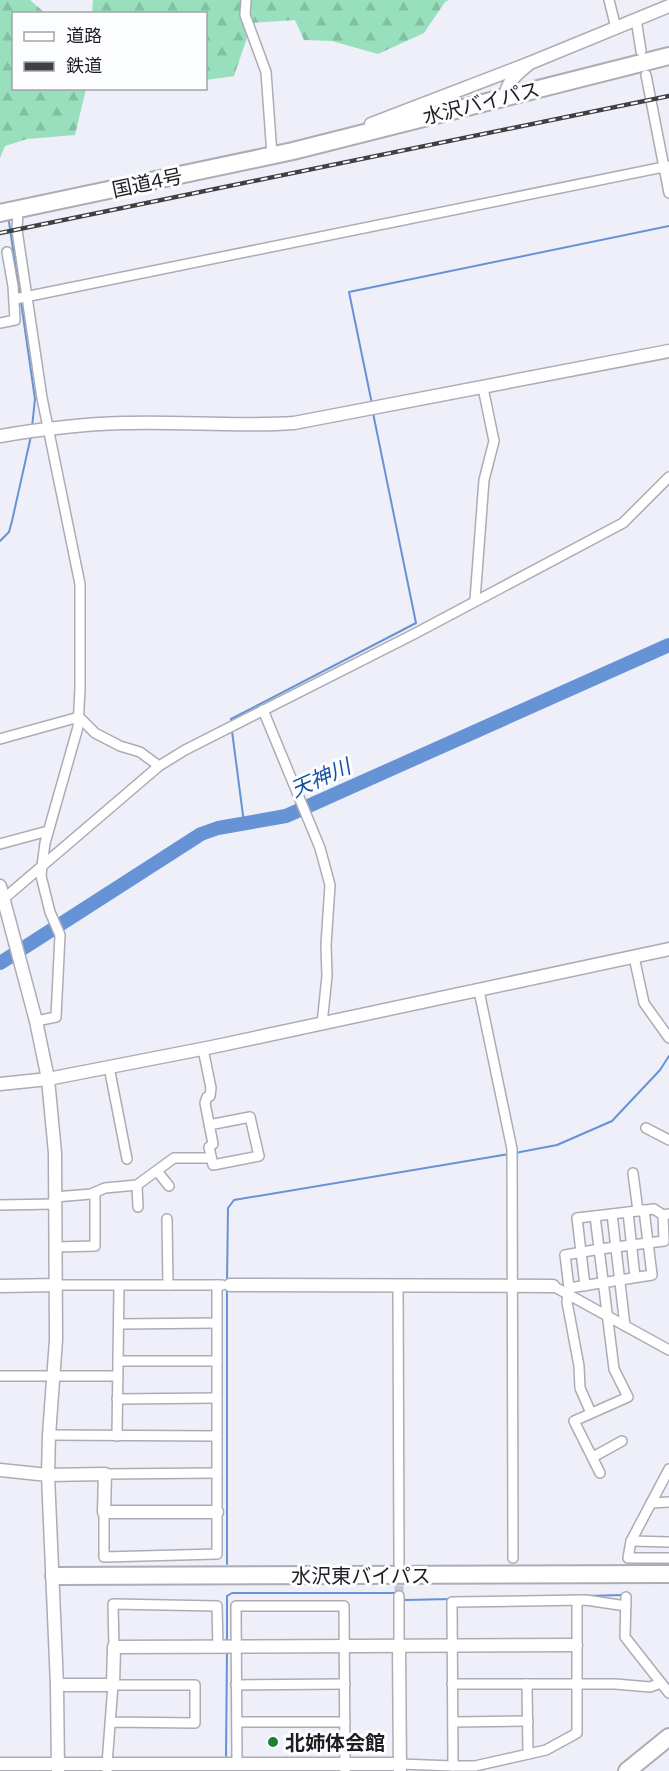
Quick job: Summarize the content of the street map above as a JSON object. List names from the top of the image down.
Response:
{
  "streets": {
    "highway": ["水沢バイパス", "国道4号", "水沢東バイパス"]
  },
  "crossings": [
    ["水沢バイパス", "国道4号"]
  ],
  "water": ["天神川"],
  "places": ["北姉体会館"],
  "legend": ["道路", "鉄道"]
}
